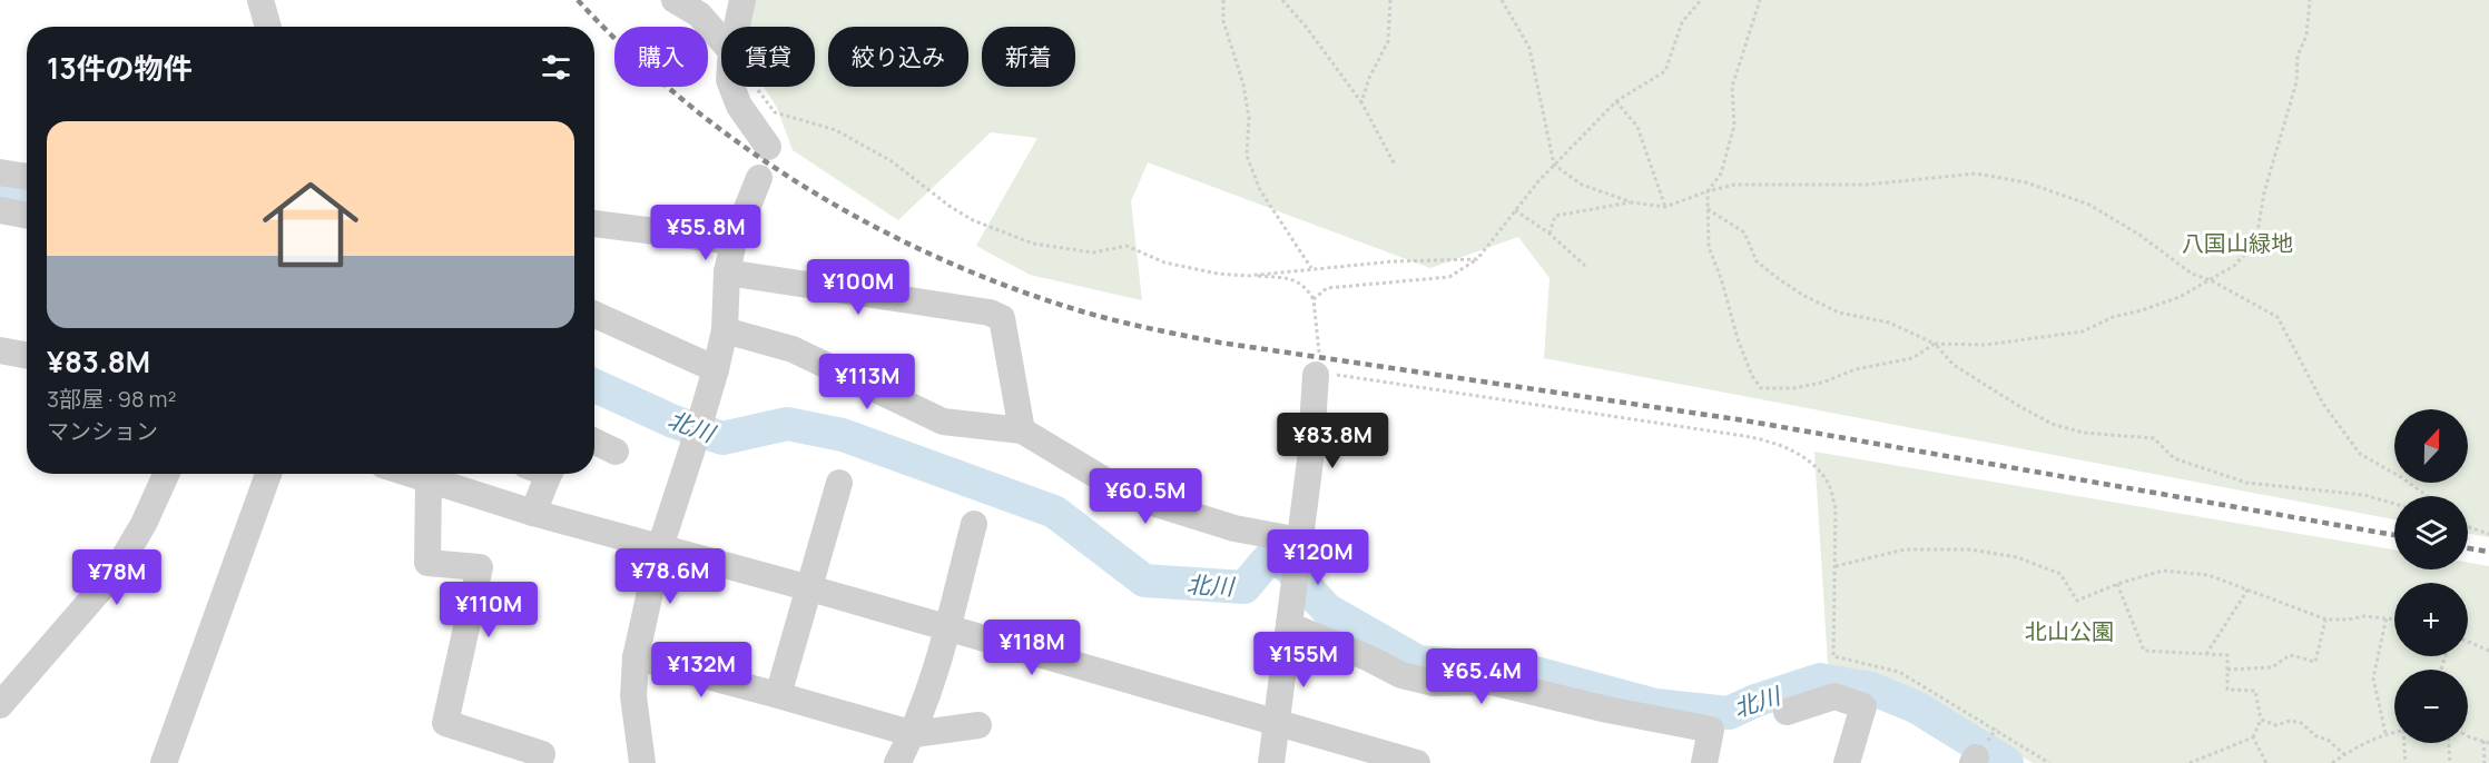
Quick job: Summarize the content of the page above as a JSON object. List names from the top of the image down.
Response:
{
  "water": ["北川"],
  "parks": ["八国山緑地", "北山公園"],
  "north": "top",
  "page": {
    "chip": [
      "購入",
      "賃貸",
      "絞り込み",
      "新着"
    ],
    "heading": "13件の物件",
    "list": [
      {
        "name": "¥83.8M",
        "note": "3部屋 · 98 m² · マンション"
      }
    ],
    "price": [
      "¥55.8M",
      "¥100M",
      "¥113M",
      "¥83.8M",
      "¥60.5M",
      "¥120M",
      "¥78.6M",
      "¥78M",
      "¥110M",
      "¥118M",
      "¥155M",
      "¥132M",
      "¥65.4M"
    ],
    "map_buttons": ["+", "−"]
  }
}
